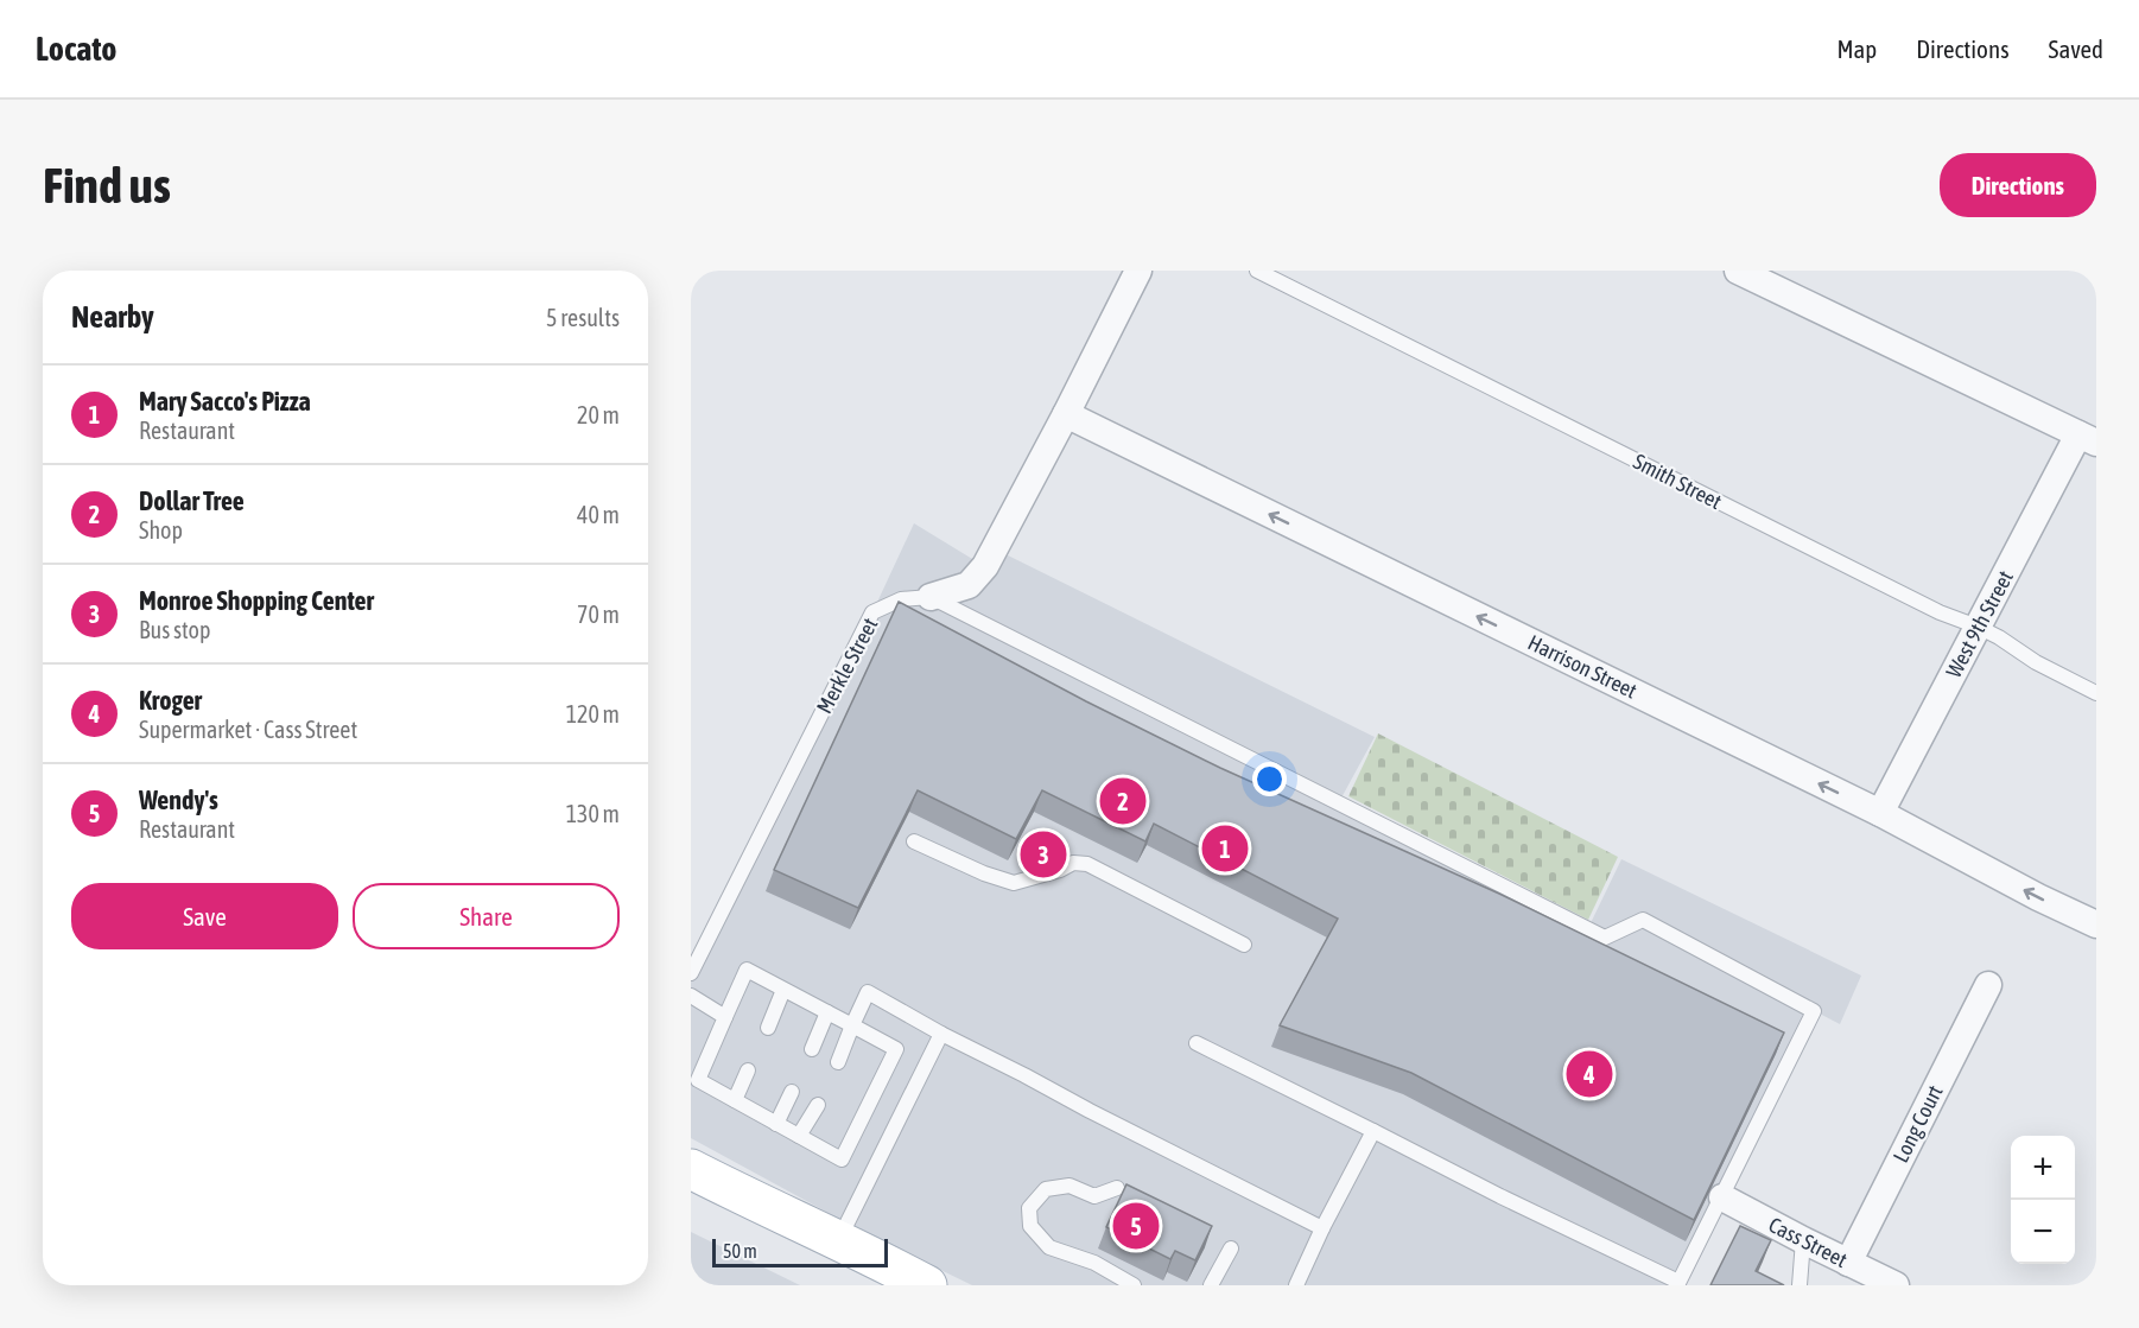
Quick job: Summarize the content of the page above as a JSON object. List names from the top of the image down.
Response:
{
  "streets": {
    "street": [
      "West 9th Street",
      "Merkle Street",
      "Harrison Street",
      "Long Court",
      "Cass Street"
    ],
    "lane": ["Smith Street"]
  },
  "crossings": [
    ["Smith Street", "West 9th Street"],
    ["West 9th Street", "Harrison Street"],
    ["Merkle Street", "Harrison Street"],
    ["Long Court", "Cass Street"]
  ],
  "one_way": ["Harrison Street"],
  "scale_bar": "50 m",
  "page": {
    "header": "Locato",
    "nav": ["Map", "Directions", "Saved"],
    "buttons": [
      "Directions",
      ["Save", "Share"]
    ],
    "title": "Find us",
    "heading": ["Nearby", "5 results"],
    "list": [
      {
        "mark": "1",
        "name": "Mary Sacco's Pizza",
        "note": "Restaurant",
        "value": "20 m"
      },
      {
        "mark": "2",
        "name": "Dollar Tree",
        "note": "Shop",
        "value": "40 m"
      },
      {
        "mark": "3",
        "name": "Monroe Shopping Center",
        "note": "Bus stop",
        "value": "70 m"
      },
      {
        "mark": "4",
        "name": "Kroger",
        "note": "Supermarket · Cass Street",
        "value": "120 m"
      },
      {
        "mark": "5",
        "name": "Wendy's",
        "note": "Restaurant",
        "value": "130 m"
      }
    ],
    "pins": [
      "2",
      "1",
      "3",
      "4",
      "5"
    ],
    "map_buttons": ["+", "−"],
    "scale": "50 m"
  }
}
